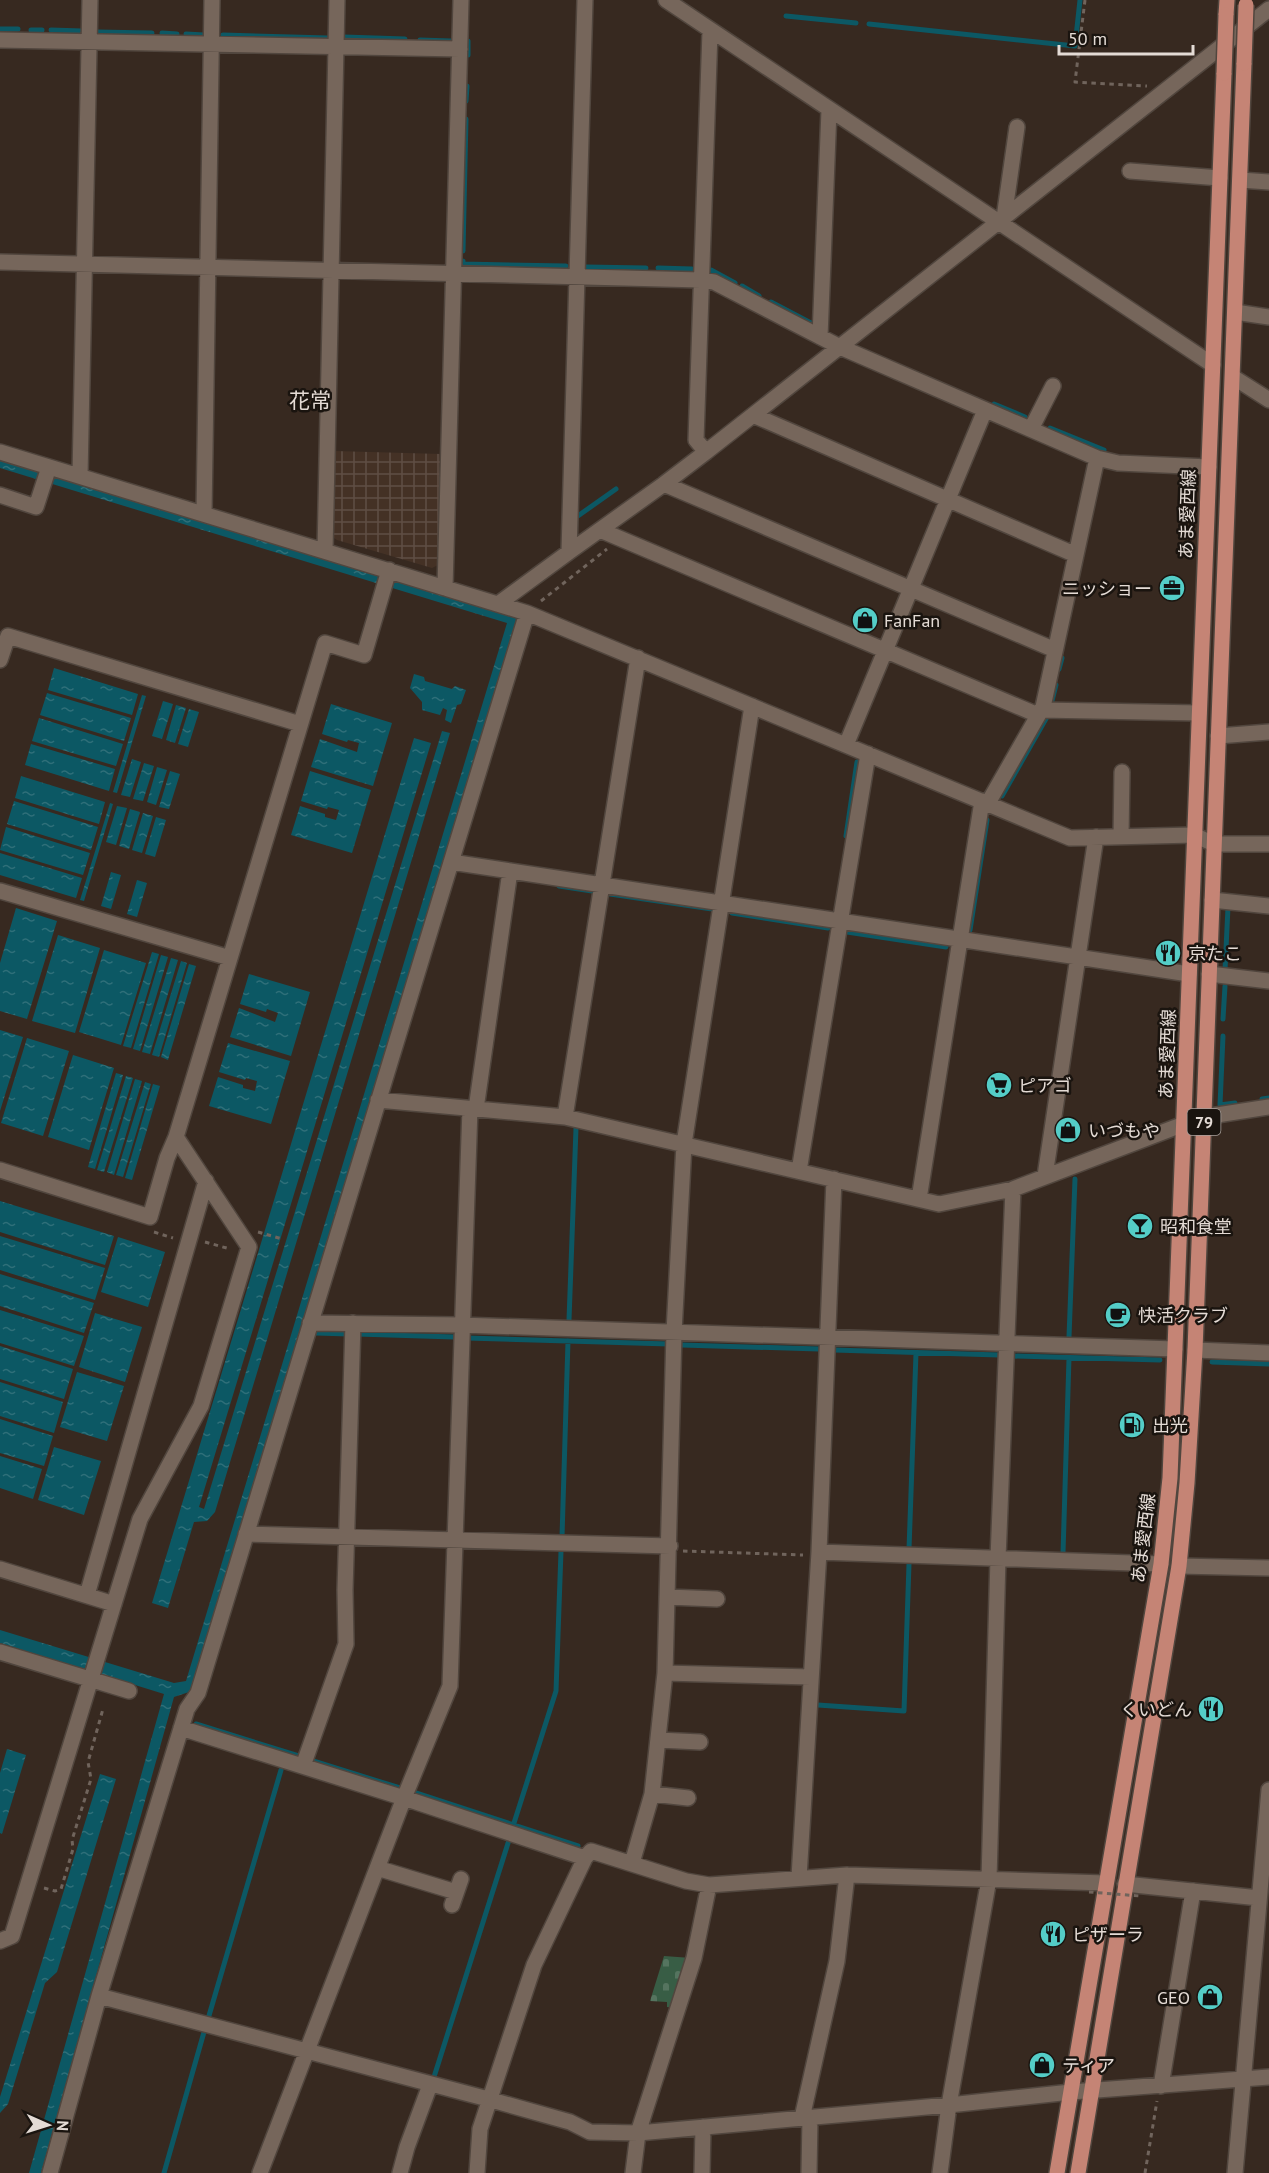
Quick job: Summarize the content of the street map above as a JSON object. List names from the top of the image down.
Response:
{
  "streets": {
    "main road": ["あま愛西線", "79"]
  },
  "districts": ["花常"],
  "places": {
    "office": ["ニッショー"],
    "shop": [
      "FanFan",
      "いづもや",
      "GEO",
      "ティア"
    ],
    "restaurant": ["京たこ", "くいどん", "ピザーラ"],
    "supermarket": ["ピアゴ"],
    "bar": ["昭和食堂"],
    "cafe": ["快活クラブ"],
    "fuel station": ["出光"]
  },
  "scale_bar": "50 m",
  "north": "right"
}
